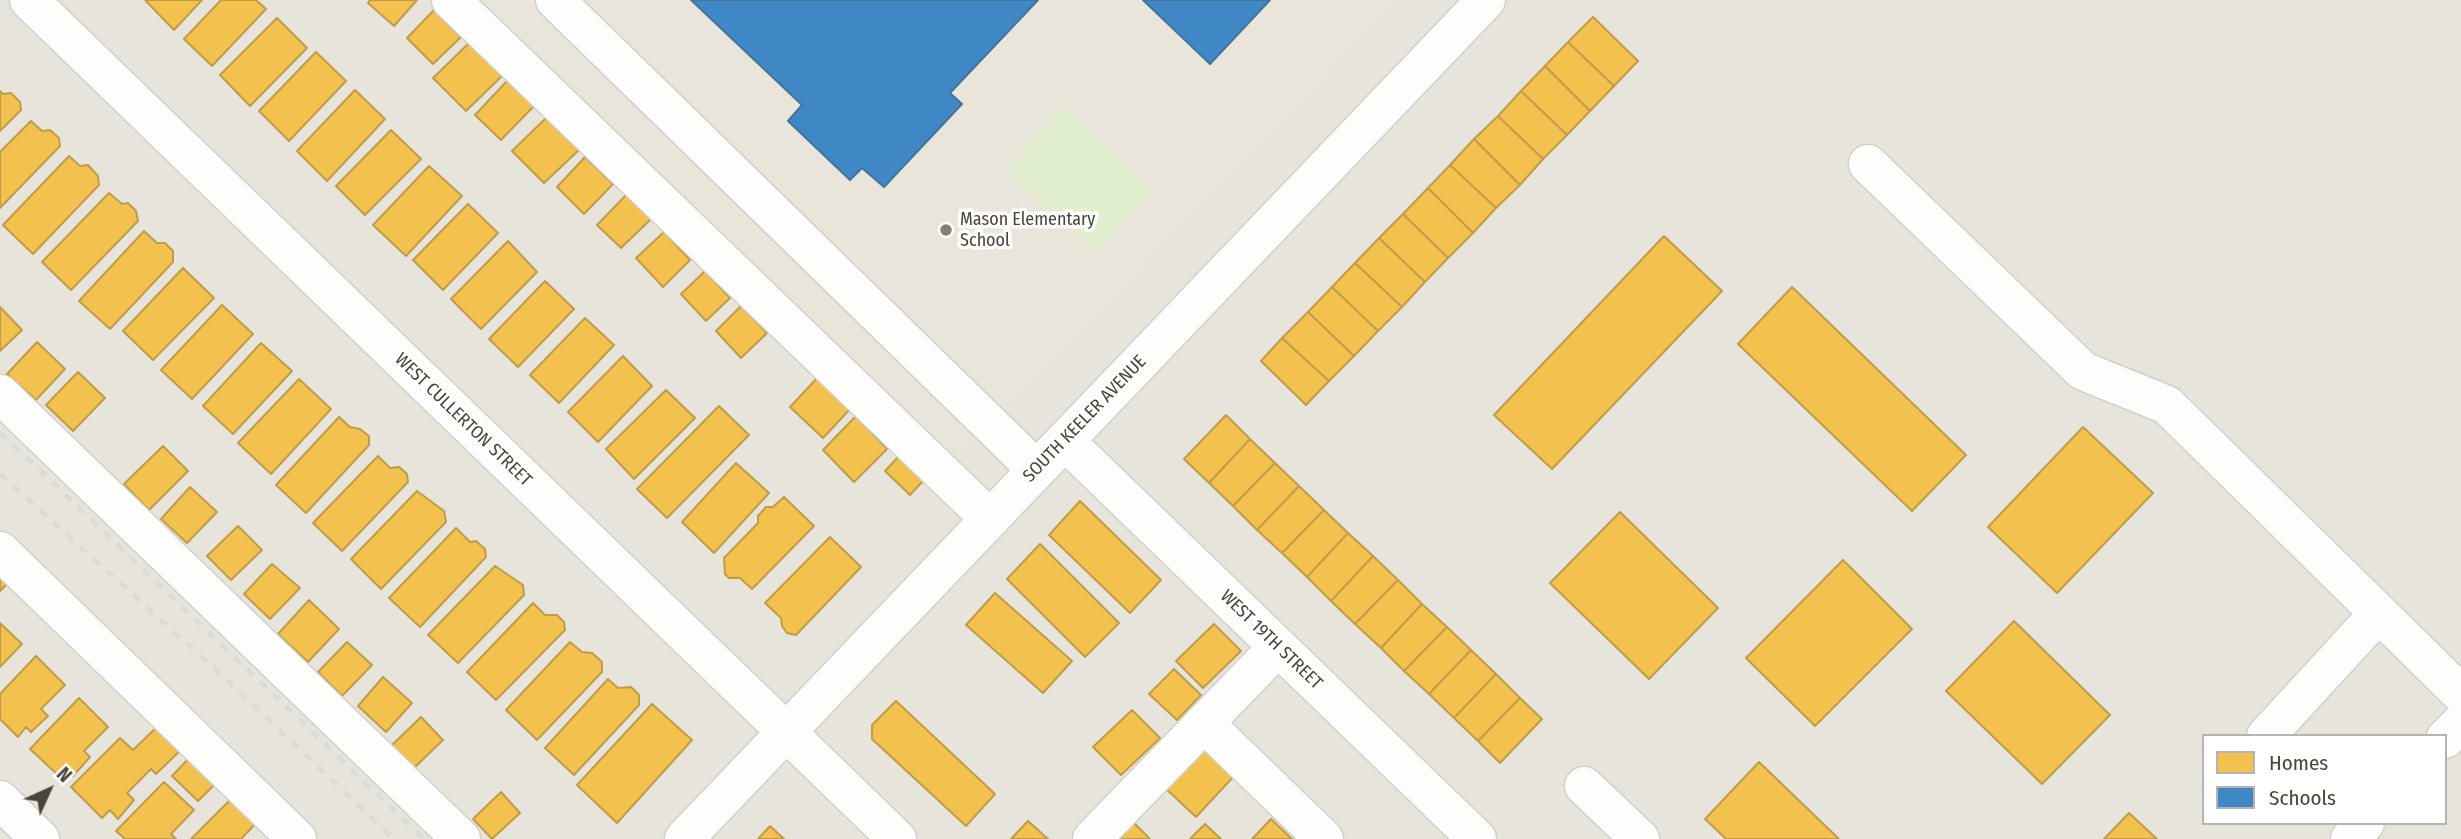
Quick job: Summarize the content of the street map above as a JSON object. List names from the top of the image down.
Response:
{
  "streets": {
    "street": ["SOUTH KEELER AVENUE", "WEST CULLERTON STREET", "WEST 19TH STREET"]
  },
  "crossings": [
    ["SOUTH KEELER AVENUE", "WEST CULLERTON STREET"],
    ["SOUTH KEELER AVENUE", "WEST 19TH STREET"]
  ],
  "places": ["Mason Elementary School"],
  "legend": ["Homes", "Schools"],
  "north": "top right"
}
